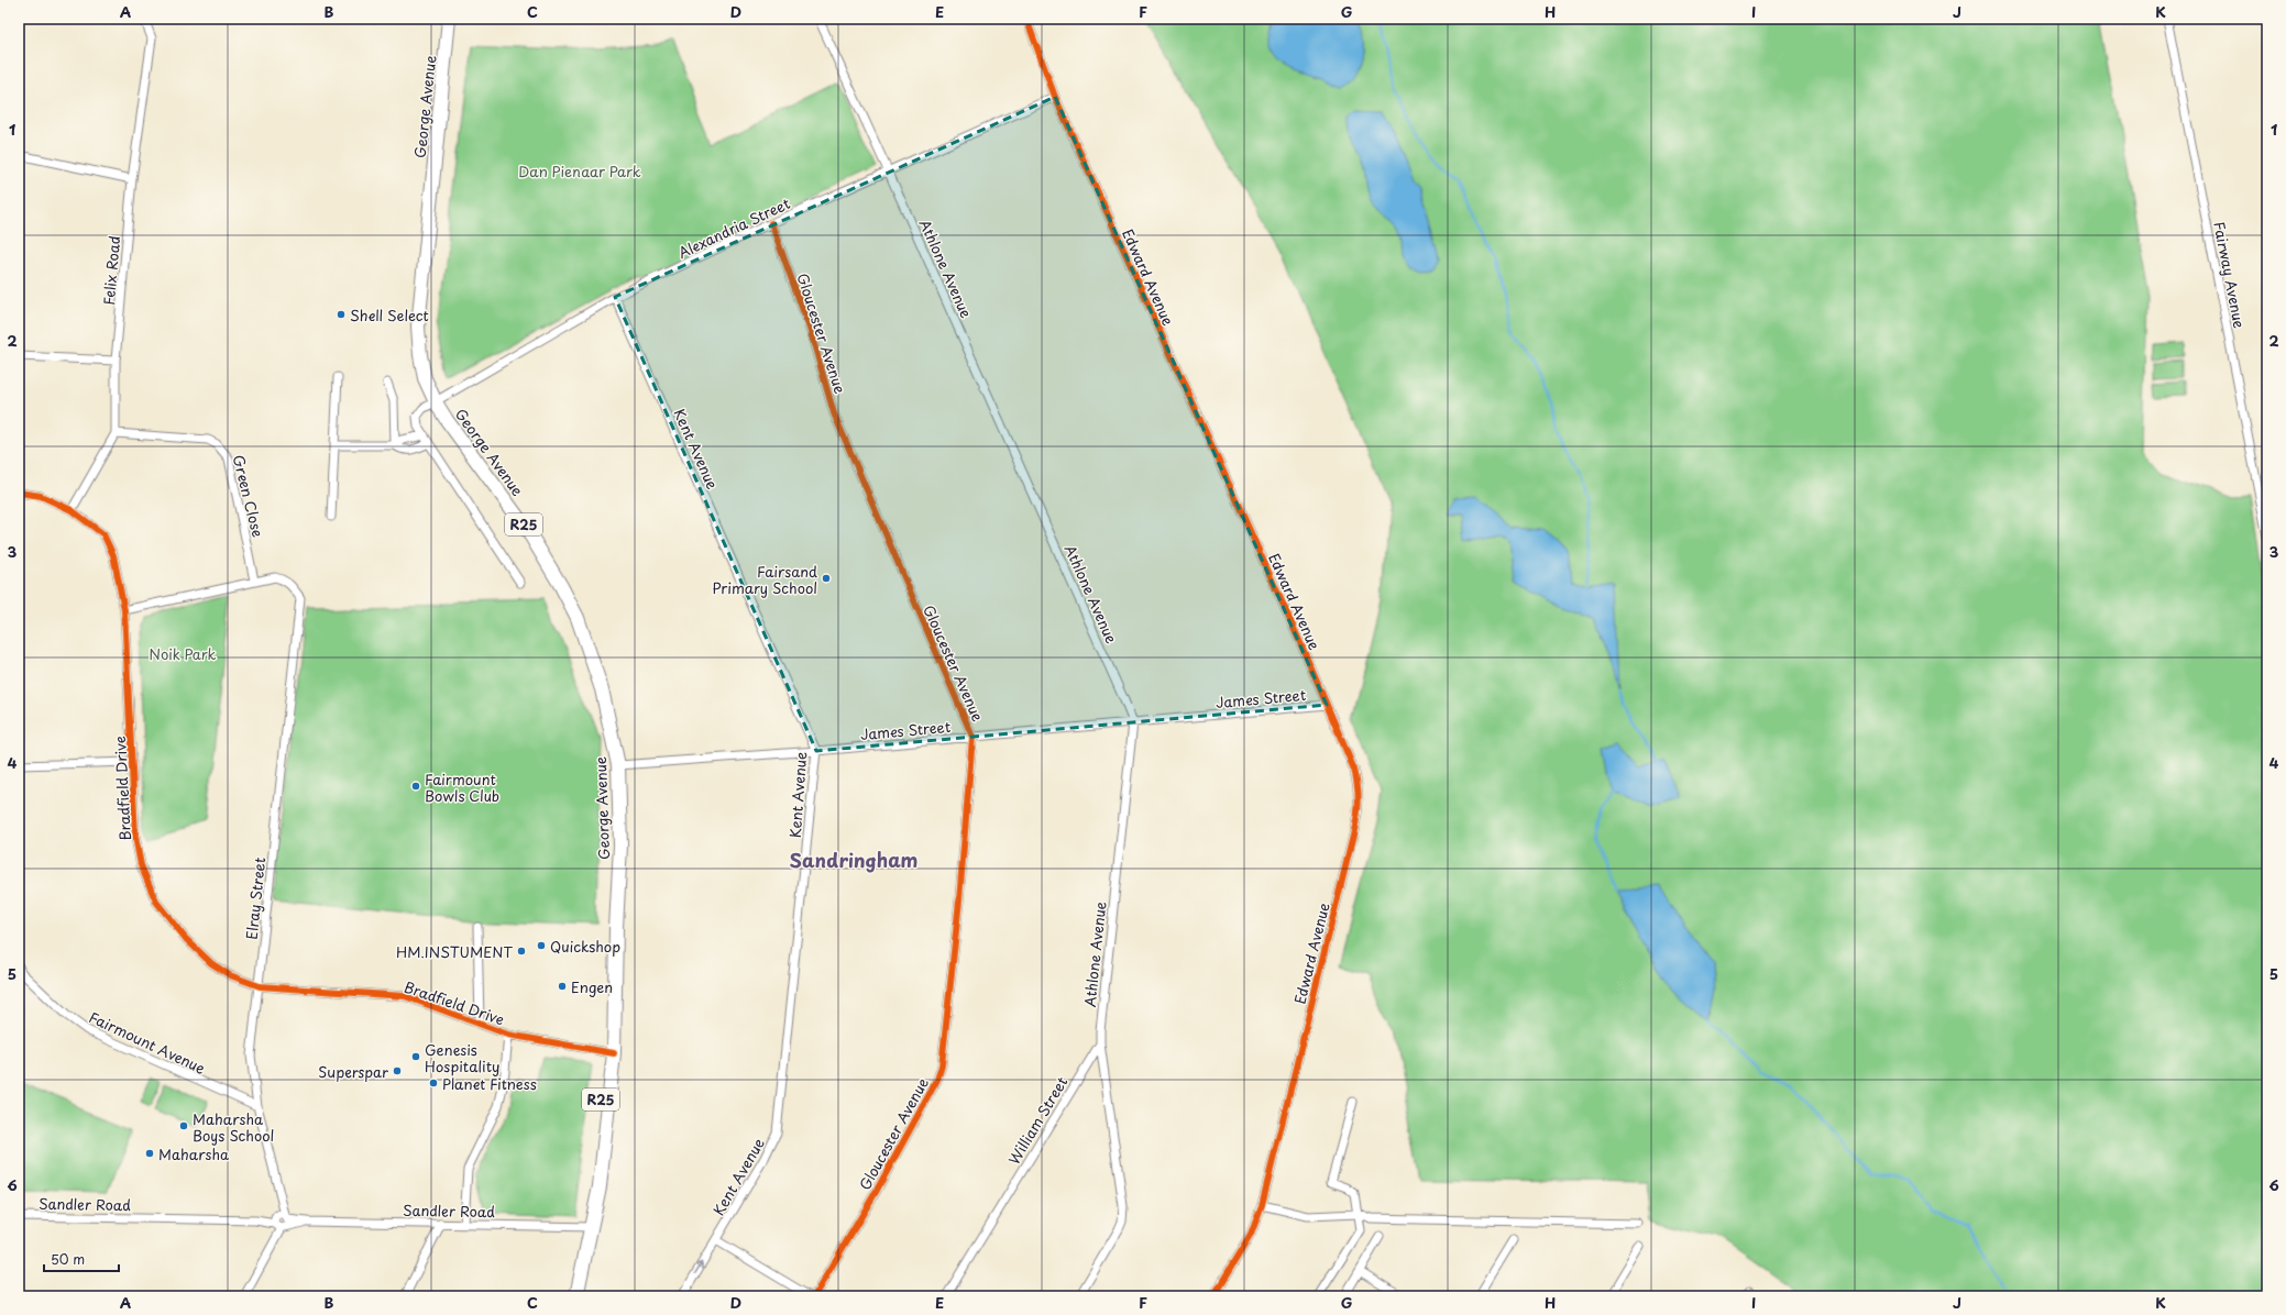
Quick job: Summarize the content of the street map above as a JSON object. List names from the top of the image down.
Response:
{
  "streets": {
    "main road": ["George Avenue", "R25"],
    "street": [
      "Alexandria Street",
      "Athlone Avenue",
      "Felix Road",
      "Fairway Avenue",
      "Edward Avenue",
      "Gloucester Avenue",
      "Kent Avenue",
      "Green Close",
      "James Street",
      "Bradfield Drive",
      "Elray Street",
      "Fairmount Avenue",
      "William Street",
      "Sandler Road"
    ]
  },
  "crossings": [
    ["George Avenue", "Alexandria Street"],
    ["George Avenue", "R25"],
    ["George Avenue", "James Street"],
    ["George Avenue", "Bradfield Drive"],
    ["George Avenue", "Sandler Road"],
    ["Alexandria Street", "Athlone Avenue"],
    ["Alexandria Street", "Edward Avenue"],
    ["Alexandria Street", "Gloucester Avenue"],
    ["Alexandria Street", "Kent Avenue"],
    ["Athlone Avenue", "James Street"],
    ["Athlone Avenue", "William Street"],
    ["Felix Road", "Green Close"],
    ["Felix Road", "Bradfield Drive"],
    ["Edward Avenue", "James Street"],
    ["Gloucester Avenue", "James Street"],
    ["Kent Avenue", "James Street"],
    ["Green Close", "Elray Street"],
    ["R25", "Sandler Road"],
    ["Bradfield Drive", "Elray Street"],
    ["Elray Street", "Fairmount Avenue"],
    ["Elray Street", "Sandler Road"]
  ],
  "districts": ["Sandringham"],
  "parks": ["Dan Pienaar Park", "Noik Park"],
  "places": [
    "Shell Select",
    "Fairsand Primary School",
    "Fairmount Bowls Club",
    "Quickshop",
    "HM.INSTUMENT",
    "Engen",
    "Genesis Hospitality",
    "Superspar",
    "Planet Fitness",
    "Maharsha Boys School",
    "Maharsha"
  ],
  "scale_bar": "50 m",
  "grid": {
    "columns": [
      "A",
      "B",
      "C",
      "D",
      "E",
      "F",
      "G",
      "H",
      "I",
      "J",
      "K"
    ],
    "rows": [
      "1",
      "2",
      "3",
      "4",
      "5",
      "6"
    ]
  }
}
